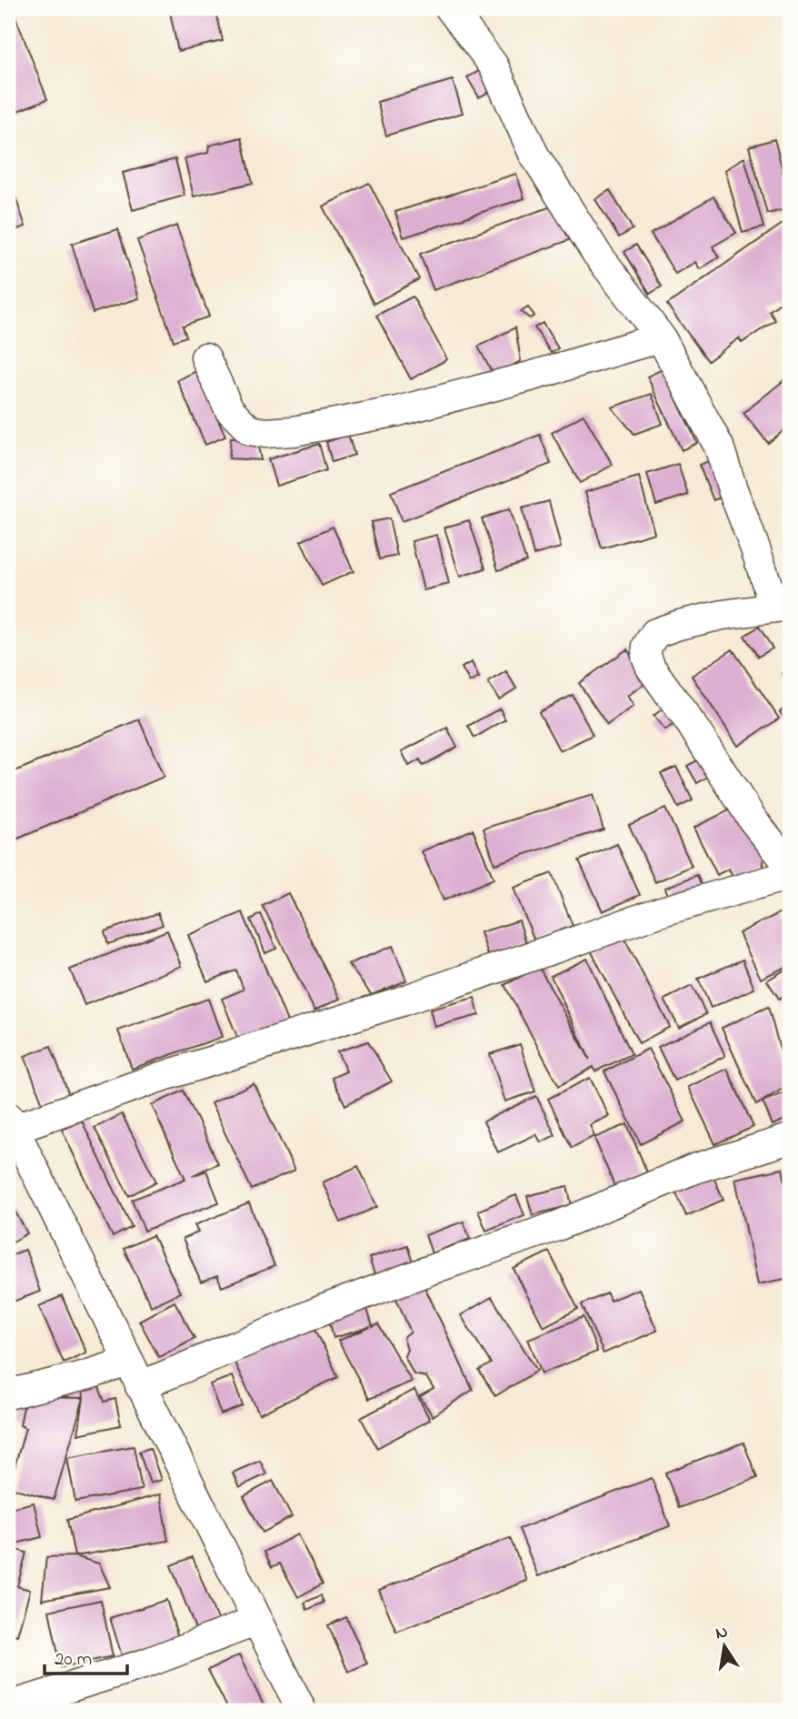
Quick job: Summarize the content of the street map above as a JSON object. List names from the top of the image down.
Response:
{
  "scale_bar": "20 m",
  "north": "top"
}
